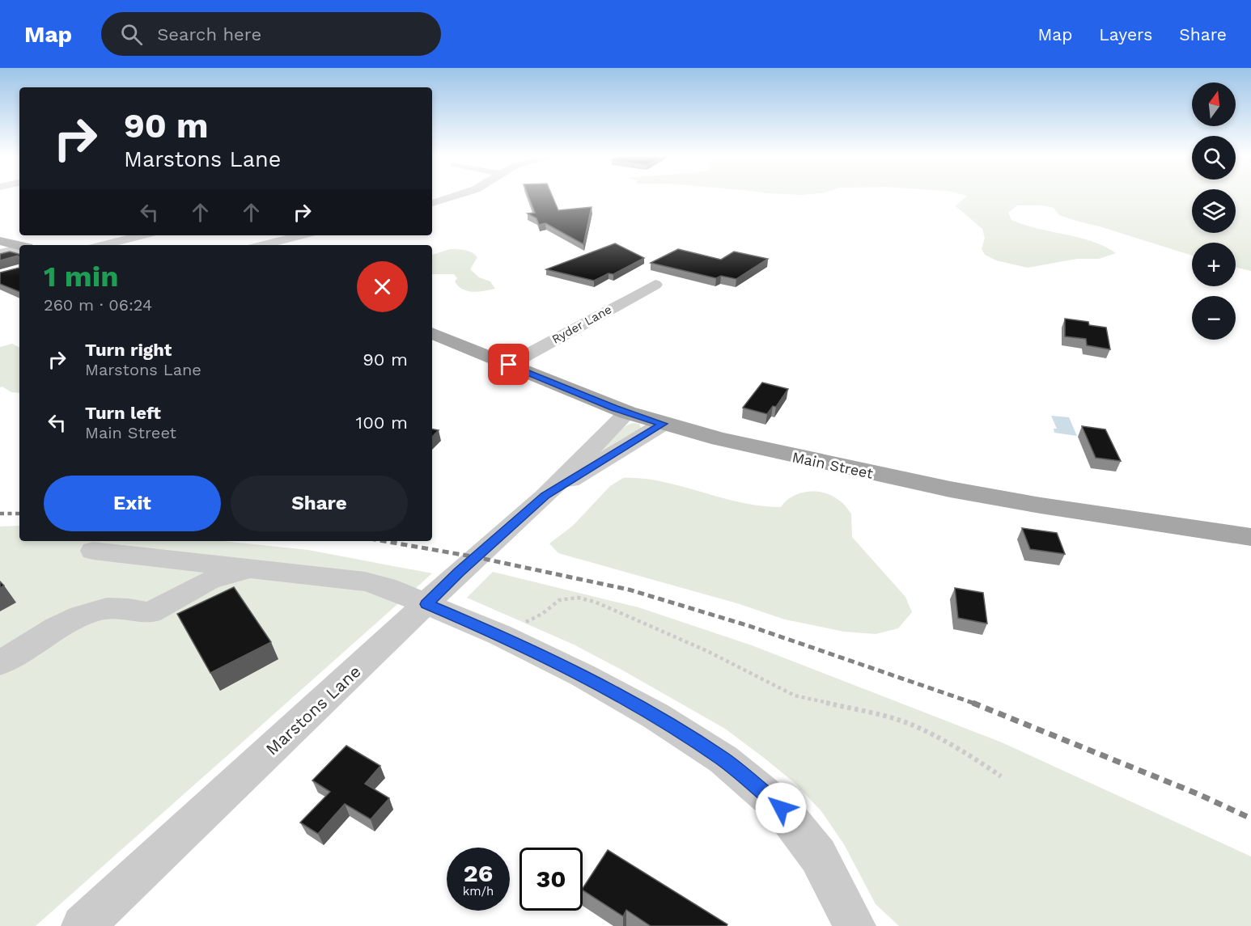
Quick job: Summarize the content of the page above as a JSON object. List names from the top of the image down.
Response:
{
  "streets": {
    "main road": ["Main Street"],
    "street": ["Ryder Lane", "Marstons Lane"]
  },
  "crossings": [
    ["Ryder Lane", "Main Street"],
    ["Main Street", "Marstons Lane"]
  ],
  "north": "top",
  "page": {
    "header": "Map",
    "search": "Search here",
    "nav": ["Map", "Layers", "Share"],
    "map_buttons": ["+", "−"],
    "turn": ["90 m", "Marstons Lane"],
    "heading": ["1 min", "260 m · 06:24"],
    "list": [
      {
        "name": "Turn right",
        "note": "Marstons Lane",
        "value": "90 m"
      },
      {
        "name": "Turn left",
        "note": "Main Street",
        "value": "100 m"
      }
    ],
    "buttons": ["Exit", "Share"],
    "speed": "26 km/h",
    "limit": "30"
  }
}
